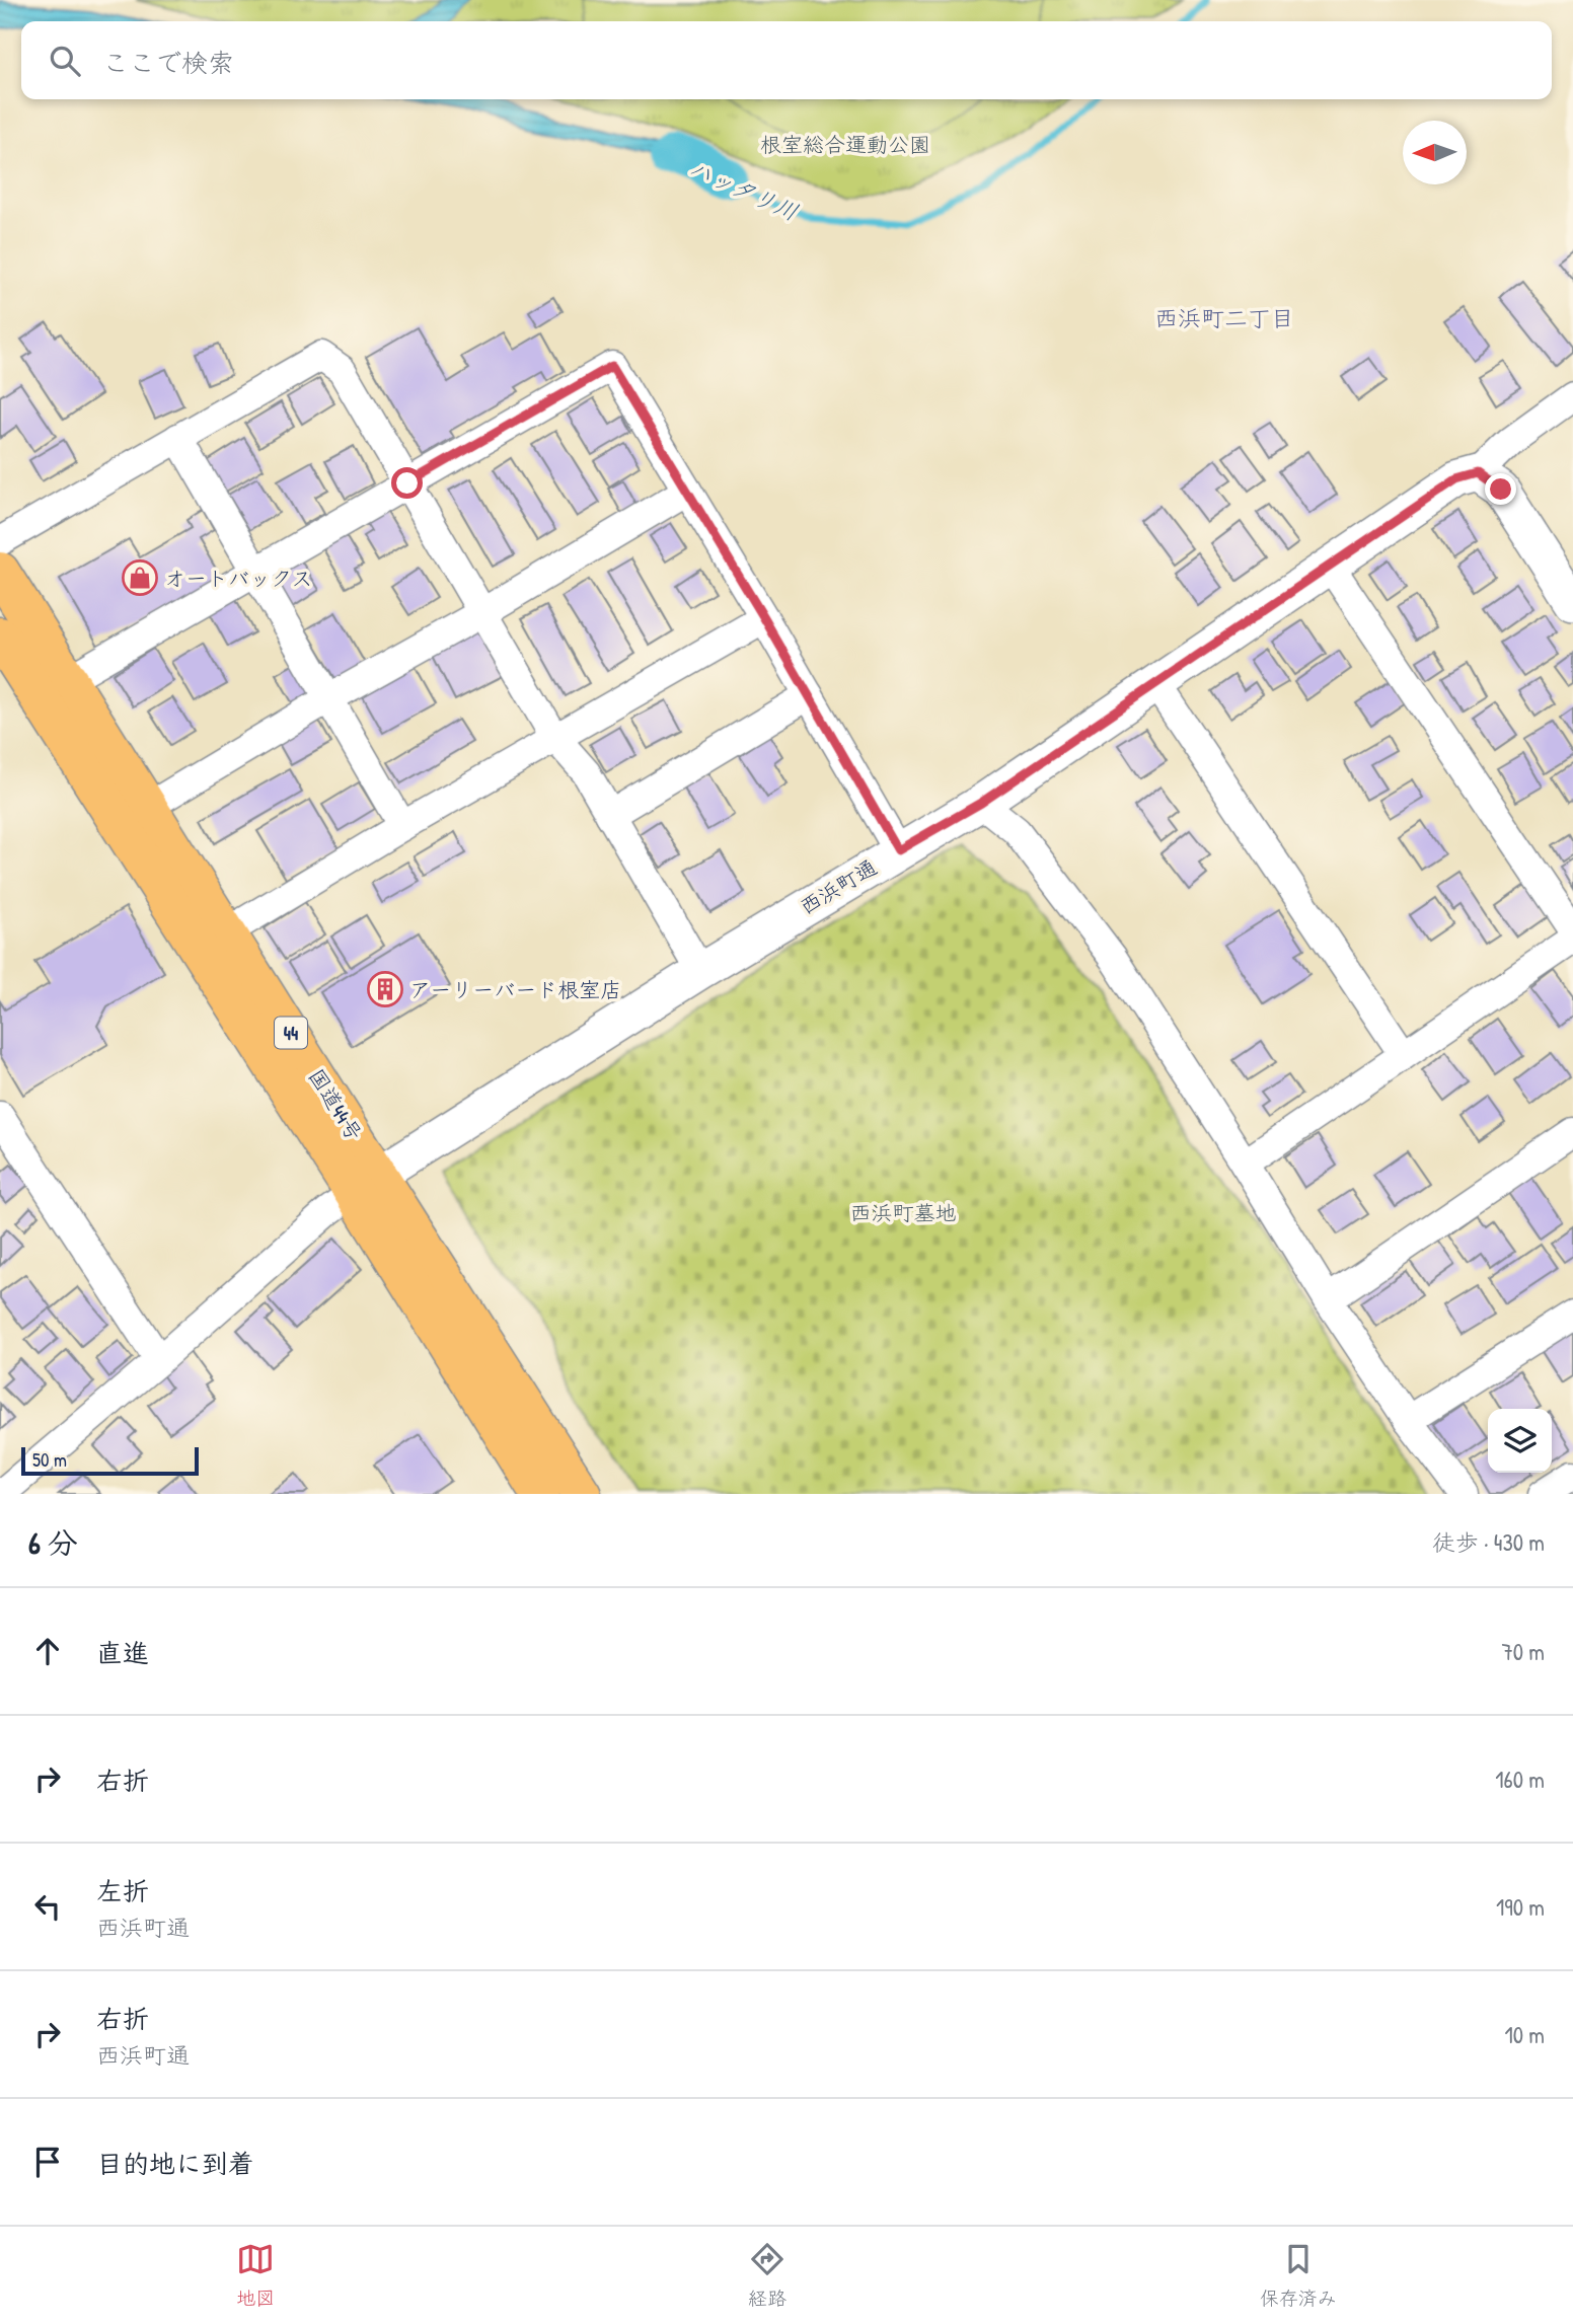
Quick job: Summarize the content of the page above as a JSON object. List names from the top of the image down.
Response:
{
  "streets": {
    "highway": ["44", "国道44号"],
    "street": ["西浜町通"]
  },
  "crossings": [
    ["西浜町通", "国道44号"]
  ],
  "districts": ["西浜町二丁目"],
  "water": ["ハッタリ川"],
  "parks": ["根室総合運動公園", "西浜町墓地"],
  "places": {
    "shop": ["オートバックス"],
    "building": ["アーリーバード根室店"]
  },
  "scale_bar": "50 m",
  "north": "left",
  "page": {
    "search": "ここで検索",
    "scale": "50 m",
    "heading": ["6 分", "徒歩 · 430 m"],
    "list": [
      ["直進", "70 m"],
      ["右折", "160 m"],
      ["左折", "西浜町通", "190 m"],
      ["右折", "西浜町通", "10 m"],
      "目的地に到着"
    ],
    "nav": ["地図", "経路", "保存済み"]
  }
}
